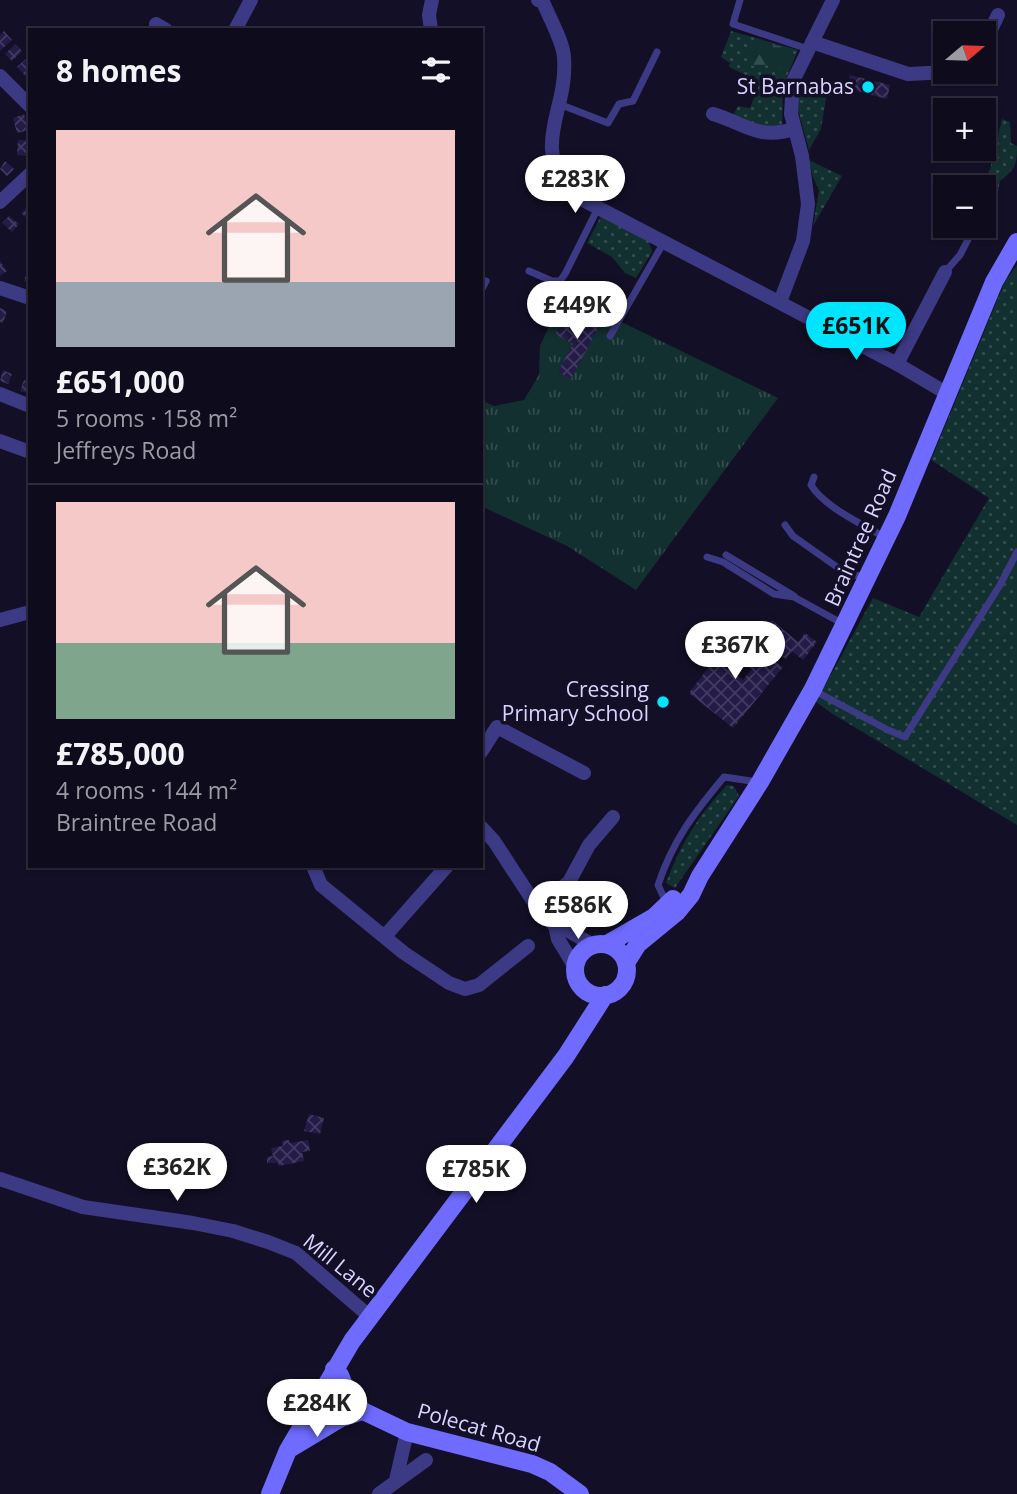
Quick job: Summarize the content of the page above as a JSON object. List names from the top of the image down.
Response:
{
  "streets": {
    "main road": ["Braintree Road", "Polecat Road"],
    "street": ["Mill Lane"]
  },
  "places": ["St Barnabas", "Cressing Primary School"],
  "north": "right",
  "page": {
    "map_buttons": ["+", "−"],
    "heading": "8 homes",
    "list": [
      {
        "name": "£651,000",
        "note": "5 rooms · 158 m² · Jeffreys Road"
      },
      {
        "name": "£785,000",
        "note": "4 rooms · 144 m² · Braintree Road"
      }
    ],
    "price": [
      "£283K",
      "£449K",
      "£651K",
      "£367K",
      "£586K",
      "£362K",
      "£785K",
      "£284K"
    ]
  }
}
